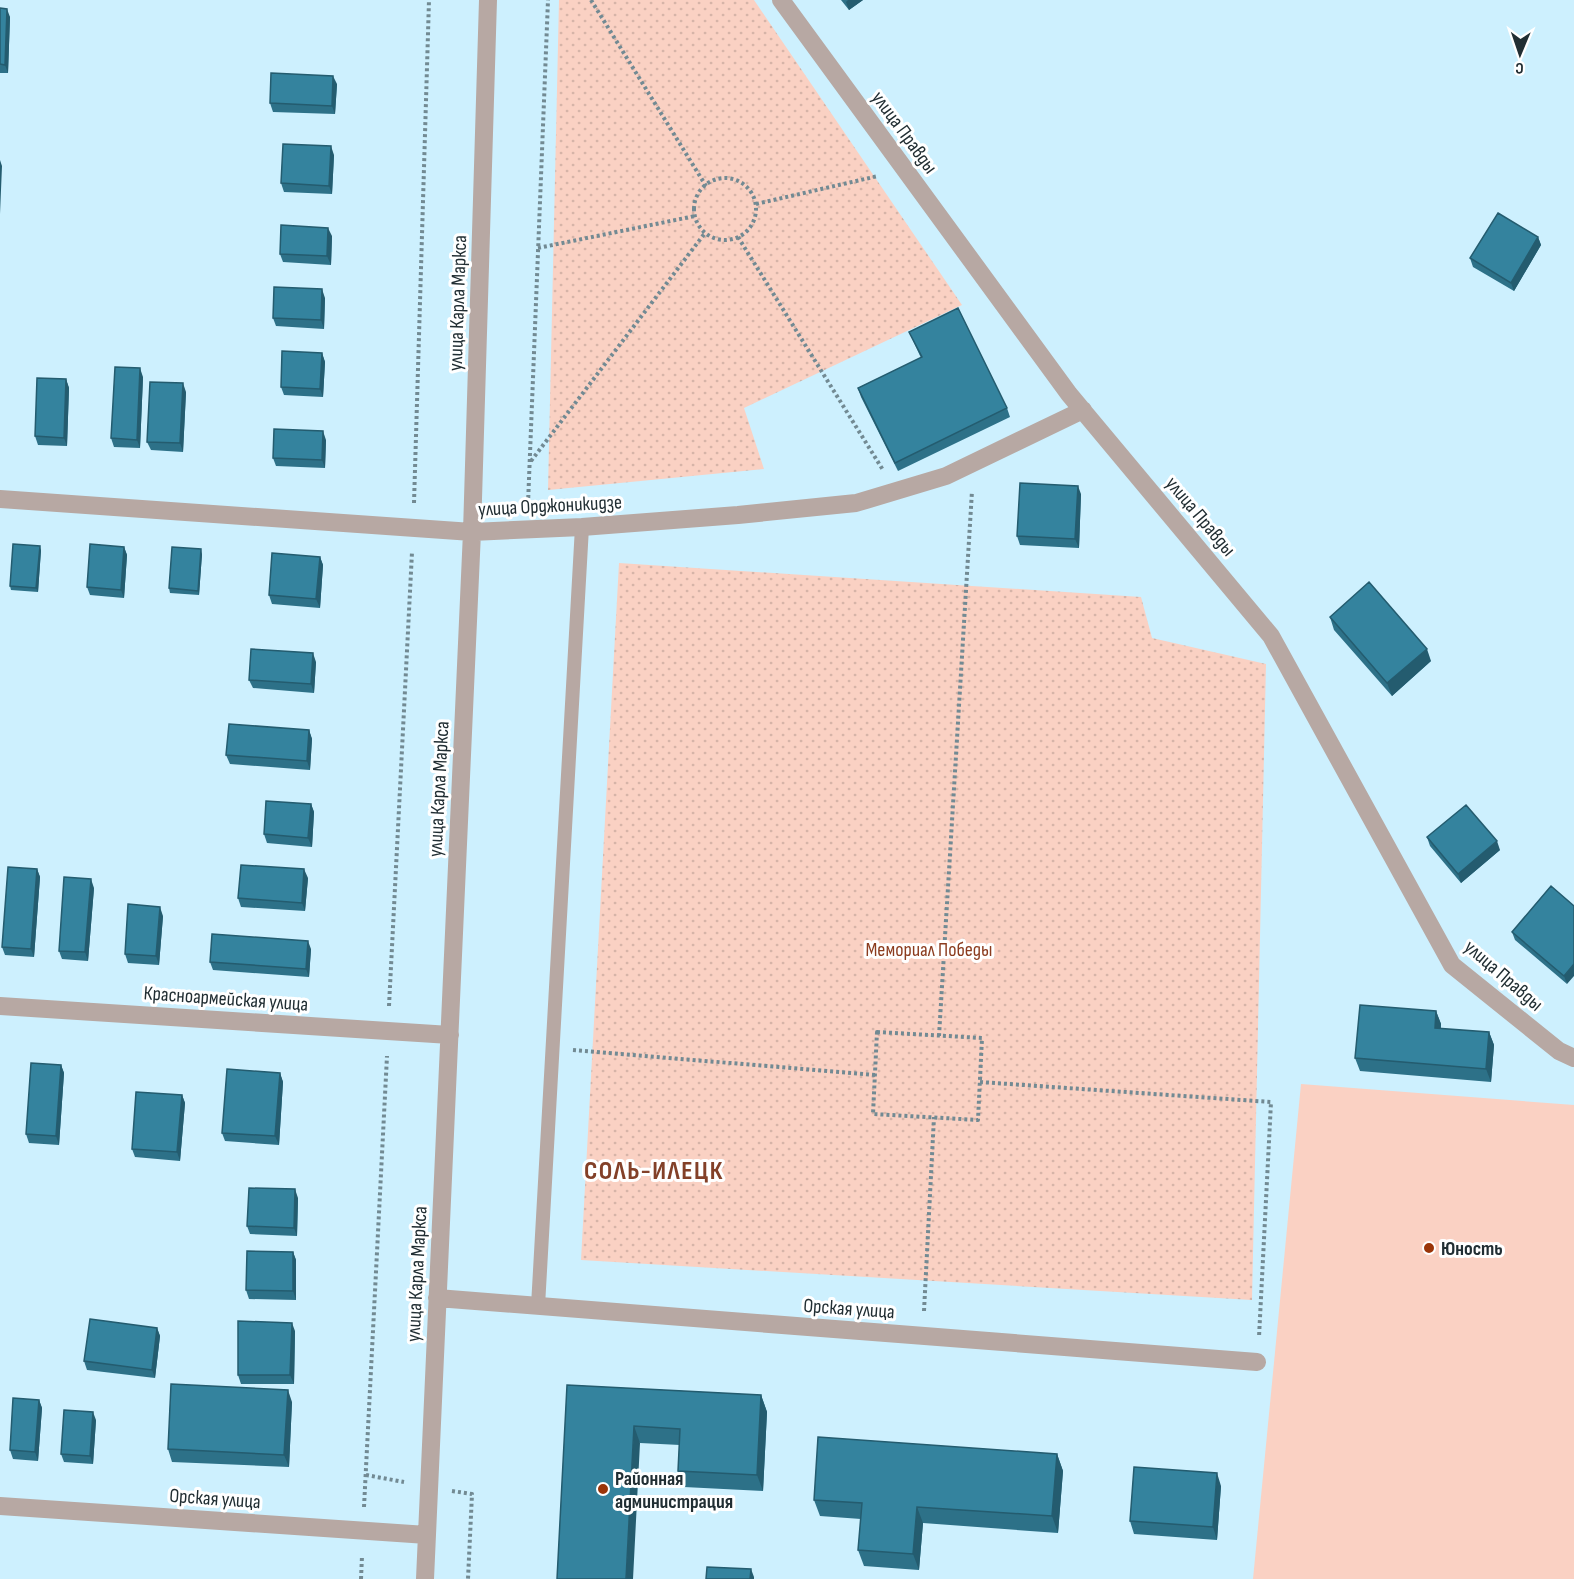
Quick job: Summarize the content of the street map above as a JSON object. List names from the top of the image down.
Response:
{
  "streets": {
    "street": [
      "улица Правды",
      "улица Карла Маркса",
      "улица Орджоникидзе",
      "Красноармейская улица",
      "Орская улица"
    ]
  },
  "crossings": [
    ["улица Правды", "улица Орджоникидзе"],
    ["улица Карла Маркса", "улица Орджоникидзе"],
    ["улица Карла Маркса", "Красноармейская улица"],
    ["улица Карла Маркса", "Орская улица"]
  ],
  "districts": ["СОЛЬ-ИЛЕЦК"],
  "parks": ["Мемориал Победы"],
  "places": ["Юность", "Районная администрация"],
  "north": "bottom"
}
